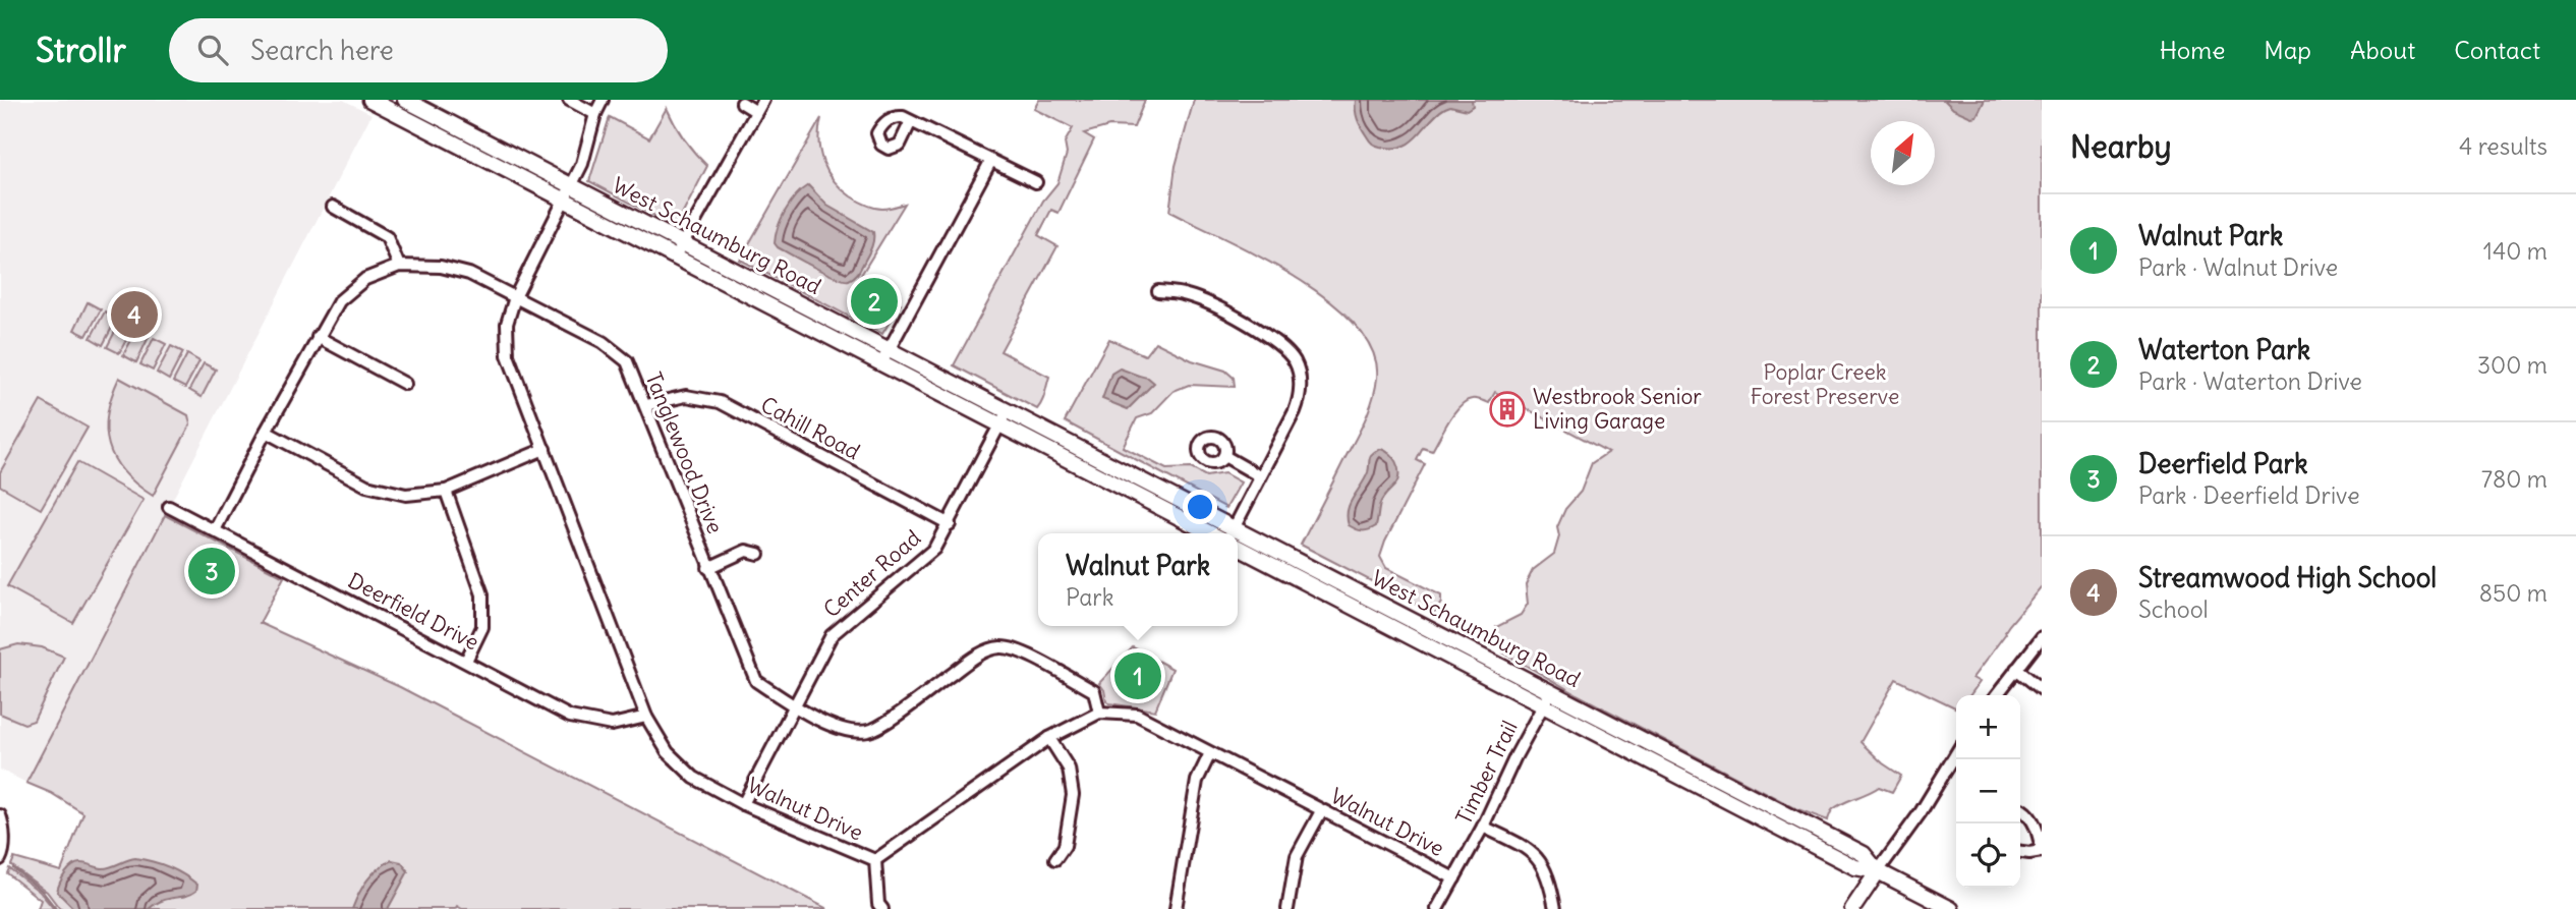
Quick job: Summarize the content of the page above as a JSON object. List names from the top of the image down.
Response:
{
  "streets": {
    "main road": ["West Schaumburg Road"],
    "street": [
      "Cahill Road",
      "Tanglewood Drive",
      "Center Road",
      "Deerfield Drive",
      "Timber Trail",
      "Walnut Drive"
    ]
  },
  "crossings": [
    ["West Schaumburg Road", "Center Road"],
    ["West Schaumburg Road", "Timber Trail"],
    ["West Schaumburg Road", "Walnut Drive"],
    ["Cahill Road", "Tanglewood Drive"],
    ["Cahill Road", "Center Road"],
    ["Tanglewood Drive", "Center Road"],
    ["Tanglewood Drive", "Deerfield Drive"],
    ["Tanglewood Drive", "Walnut Drive"],
    ["Center Road", "Walnut Drive"],
    ["Deerfield Drive", "Walnut Drive"],
    ["Timber Trail", "Walnut Drive"]
  ],
  "parks": ["Poplar Creek Forest Preserve"],
  "places": {
    "building": ["Westbrook Senior Living Garage"]
  },
  "north": "top right",
  "page": {
    "header": "Strollr",
    "search": "Search here",
    "nav": [
      "Home",
      "Map",
      "About",
      "Contact"
    ],
    "heading": ["Nearby", "4 results"],
    "list": [
      {
        "mark": "1",
        "name": "Walnut Park",
        "note": "Park · Walnut Drive",
        "value": "140 m"
      },
      {
        "mark": "2",
        "name": "Waterton Park",
        "note": "Park · Waterton Drive",
        "value": "300 m"
      },
      {
        "mark": "3",
        "name": "Deerfield Park",
        "note": "Park · Deerfield Drive",
        "value": "780 m"
      },
      {
        "mark": "4",
        "name": "Streamwood High School",
        "note": "School",
        "value": "850 m"
      }
    ],
    "pins": [
      "2",
      "4",
      "3",
      "1"
    ],
    "popup": ["Walnut Park", "Park"],
    "map_buttons": ["+", "−"]
  }
}
